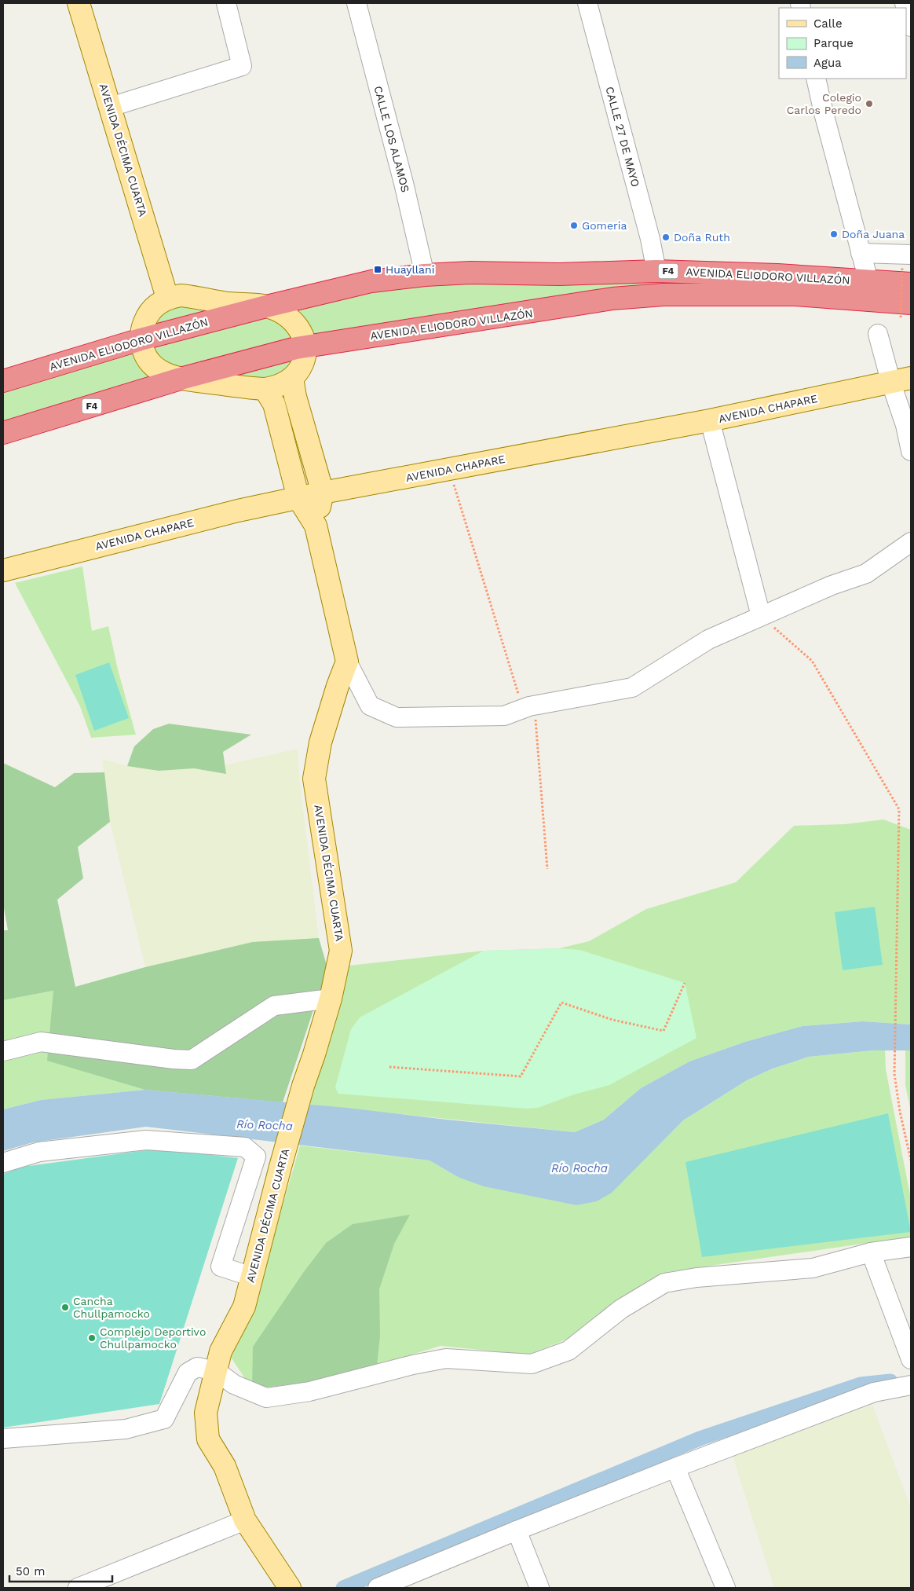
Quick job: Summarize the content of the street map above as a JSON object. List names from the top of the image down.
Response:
{
  "streets": {
    "highway": ["F4", "AVENIDA ELIODORO VILLAZÓN"],
    "main road": ["AVENIDA DÉCIMA CUARTA", "AVENIDA CHAPARE"],
    "street": ["CALLE 27 DE MAYO", "CALLE LOS ALAMOS"]
  },
  "crossings": [
    ["CALLE 27 DE MAYO", "AVENIDA ELIODORO VILLAZÓN"],
    ["CALLE LOS ALAMOS", "AVENIDA ELIODORO VILLAZÓN"]
  ],
  "water": ["Río Rocha"],
  "places": {
    "other": [
      "Colegio Carlos Peredo",
      "Gomeria",
      "Doña Juana",
      "Doña Ruth",
      "Cancha Chullpamocko",
      "Complejo Deportivo Chullpamocko"
    ],
    "transit": ["Huayllani"]
  },
  "legend": ["Calle", "Parque", "Agua"],
  "scale_bar": "50 m"
}
